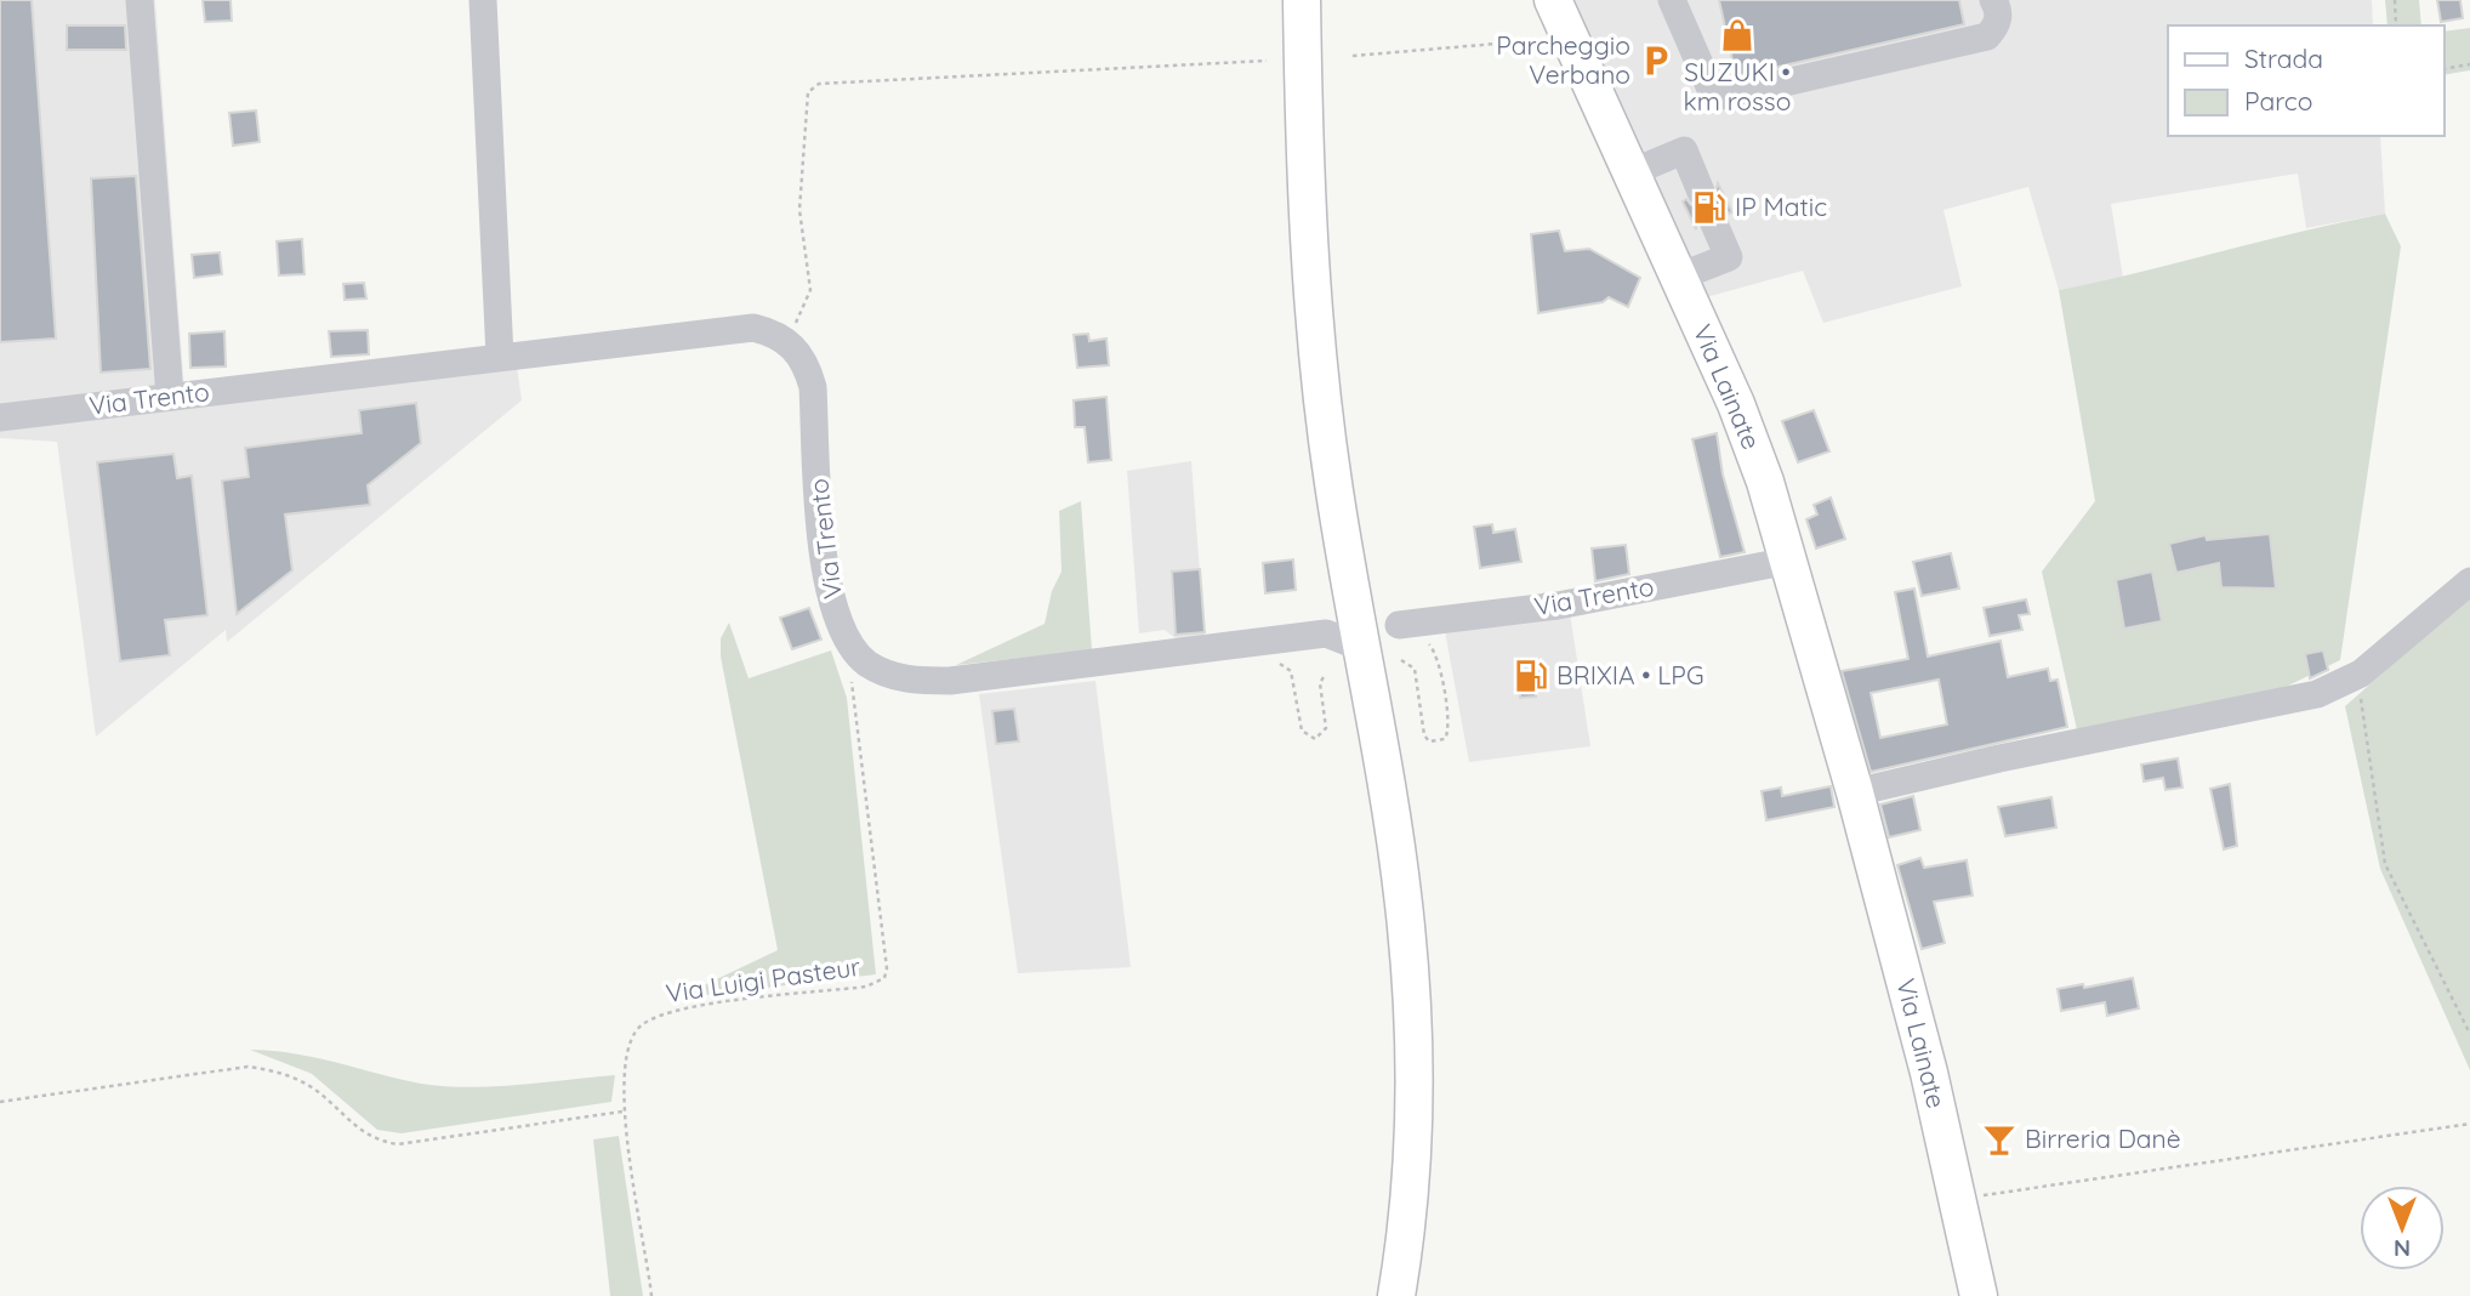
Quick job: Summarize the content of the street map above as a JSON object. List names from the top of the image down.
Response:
{
  "streets": {
    "main road": ["Via Lainate"],
    "street": ["Via Trento"],
    "path": ["Via Luigi Pasteur"]
  },
  "crossings": [
    ["Via Lainate", "Via Trento"],
    ["Via Trento", "Via Luigi Pasteur"]
  ],
  "places": {
    "shop": ["SUZUKI • km rosso"],
    "parking": ["Parcheggio Verbano"],
    "fuel station": ["IP Matic", "BRIXIA • LPG"],
    "bar": ["Birreria Danè"]
  },
  "legend": ["Strada", "Parco"],
  "north": "bottom"
}
